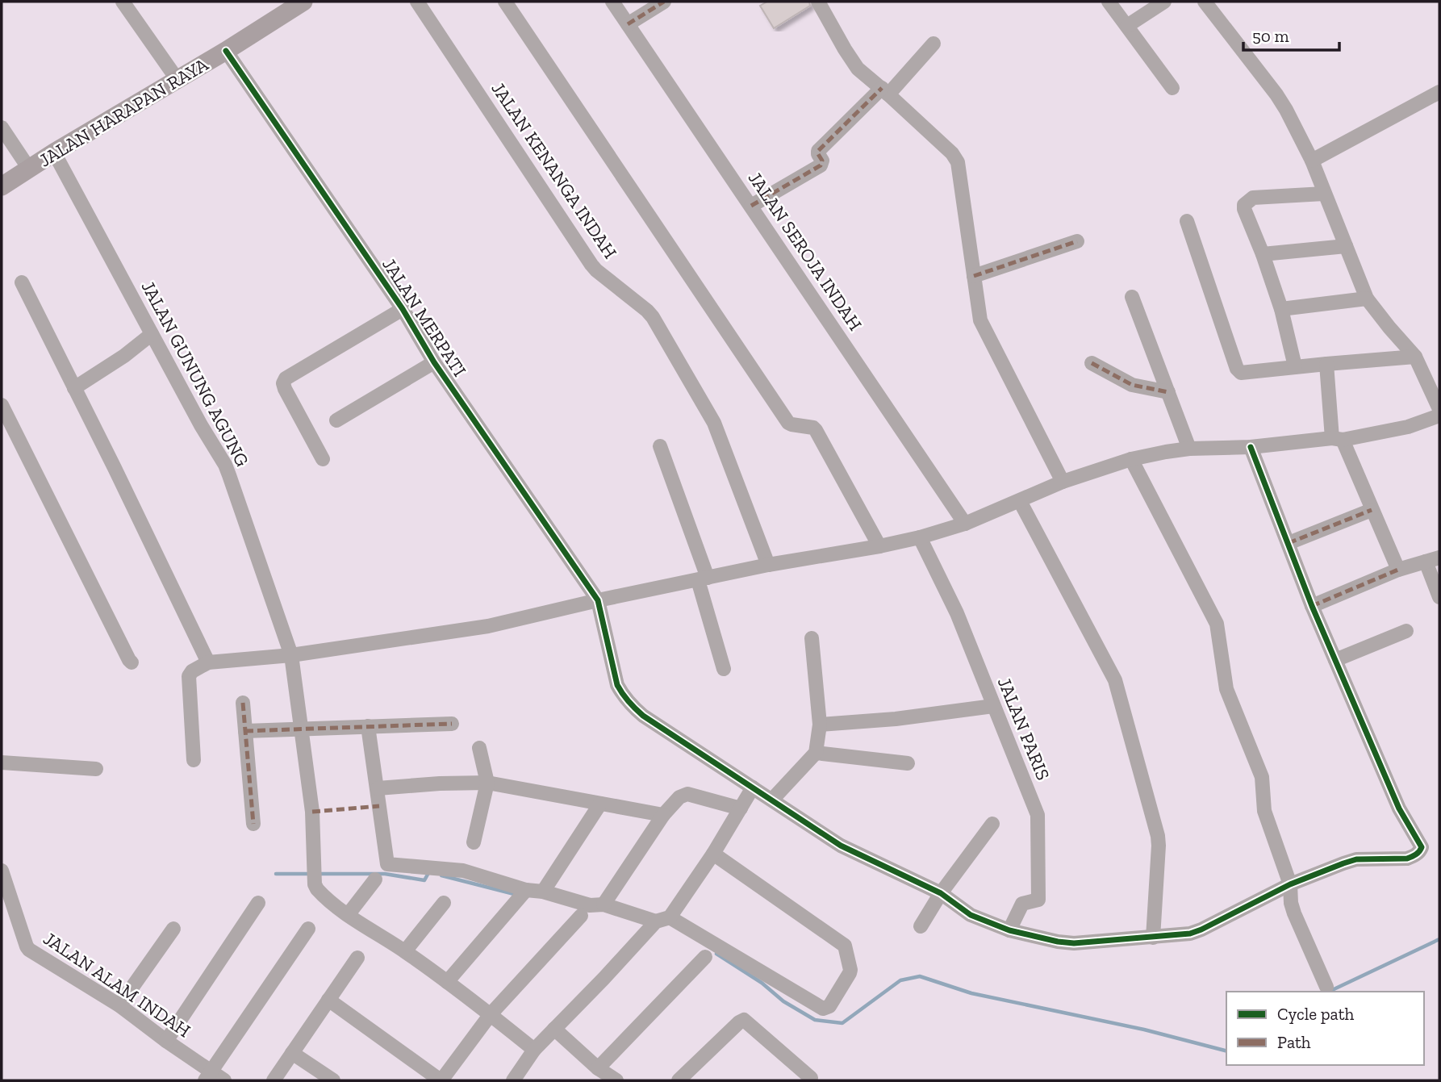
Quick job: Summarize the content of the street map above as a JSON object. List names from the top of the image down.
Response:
{
  "streets": {
    "main road": ["JALAN HARAPAN RAYA"],
    "street": [
      "JALAN KENANGA INDAH",
      "JALAN SEROJA INDAH",
      "JALAN MERPATI",
      "JALAN GUNUNG AGUNG",
      "JALAN PARIS",
      "JALAN ALAM INDAH"
    ]
  },
  "crossings": [
    ["JALAN HARAPAN RAYA", "JALAN MERPATI"],
    ["JALAN HARAPAN RAYA", "JALAN GUNUNG AGUNG"]
  ],
  "legend": ["Cycle path", "Path"],
  "scale_bar": "50 m"
}
